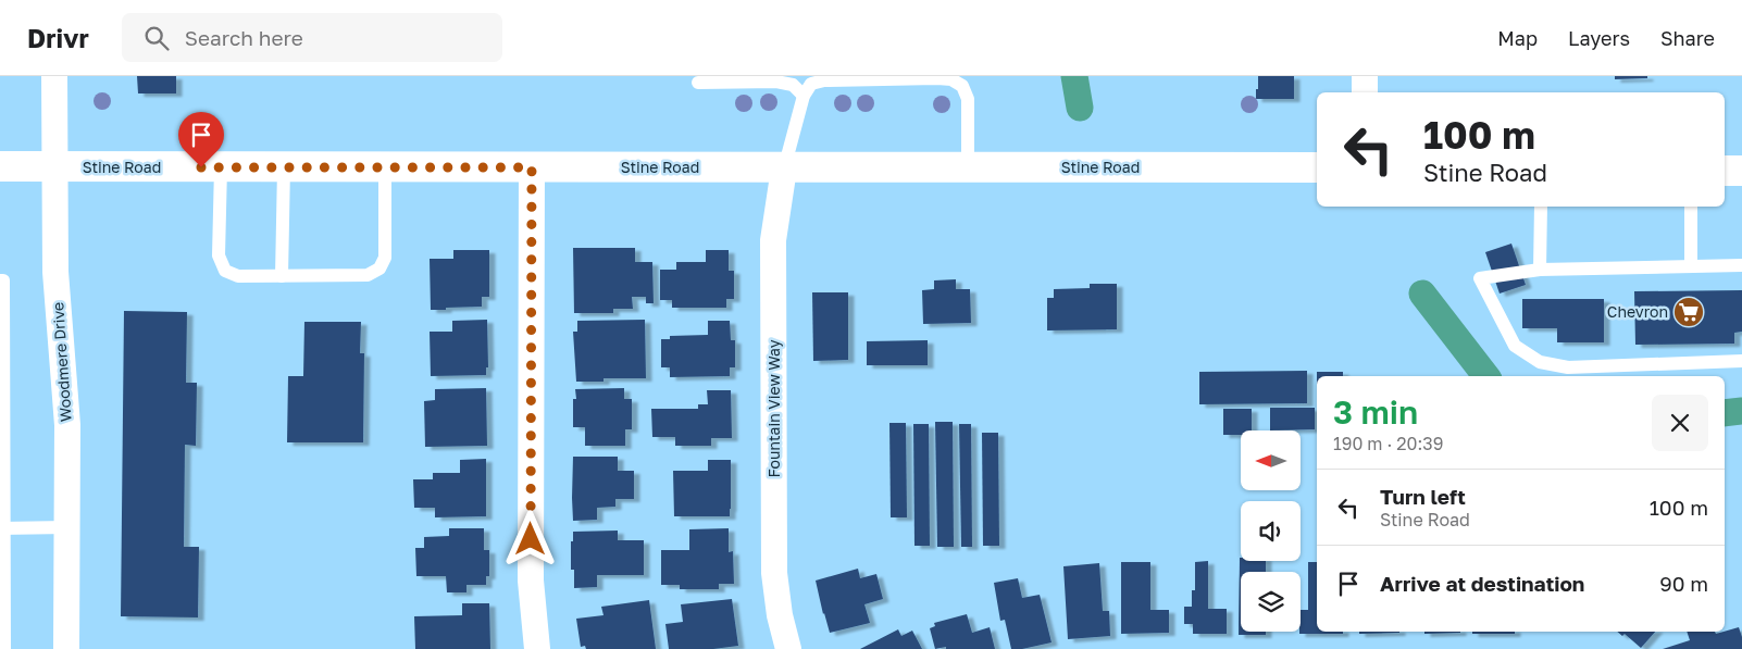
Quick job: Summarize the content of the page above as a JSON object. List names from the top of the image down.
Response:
{
  "streets": {
    "main road": ["Stine Road"],
    "street": ["Woodmere Drive", "Fountain View Way"]
  },
  "crossings": [
    ["Stine Road", "Woodmere Drive"],
    ["Stine Road", "Fountain View Way"]
  ],
  "places": {
    "supermarket": ["Chevron"]
  },
  "north": "left",
  "page": {
    "header": "Drivr",
    "search": "Search here",
    "nav": ["Map", "Layers", "Share"],
    "turn": ["100 m", "Stine Road"],
    "heading": ["3 min", "190 m · 20:39"],
    "list": [
      {
        "name": "Turn left",
        "note": "Stine Road",
        "value": "100 m"
      },
      {
        "name": "Arrive at destination",
        "value": "90 m"
      }
    ]
  }
}
